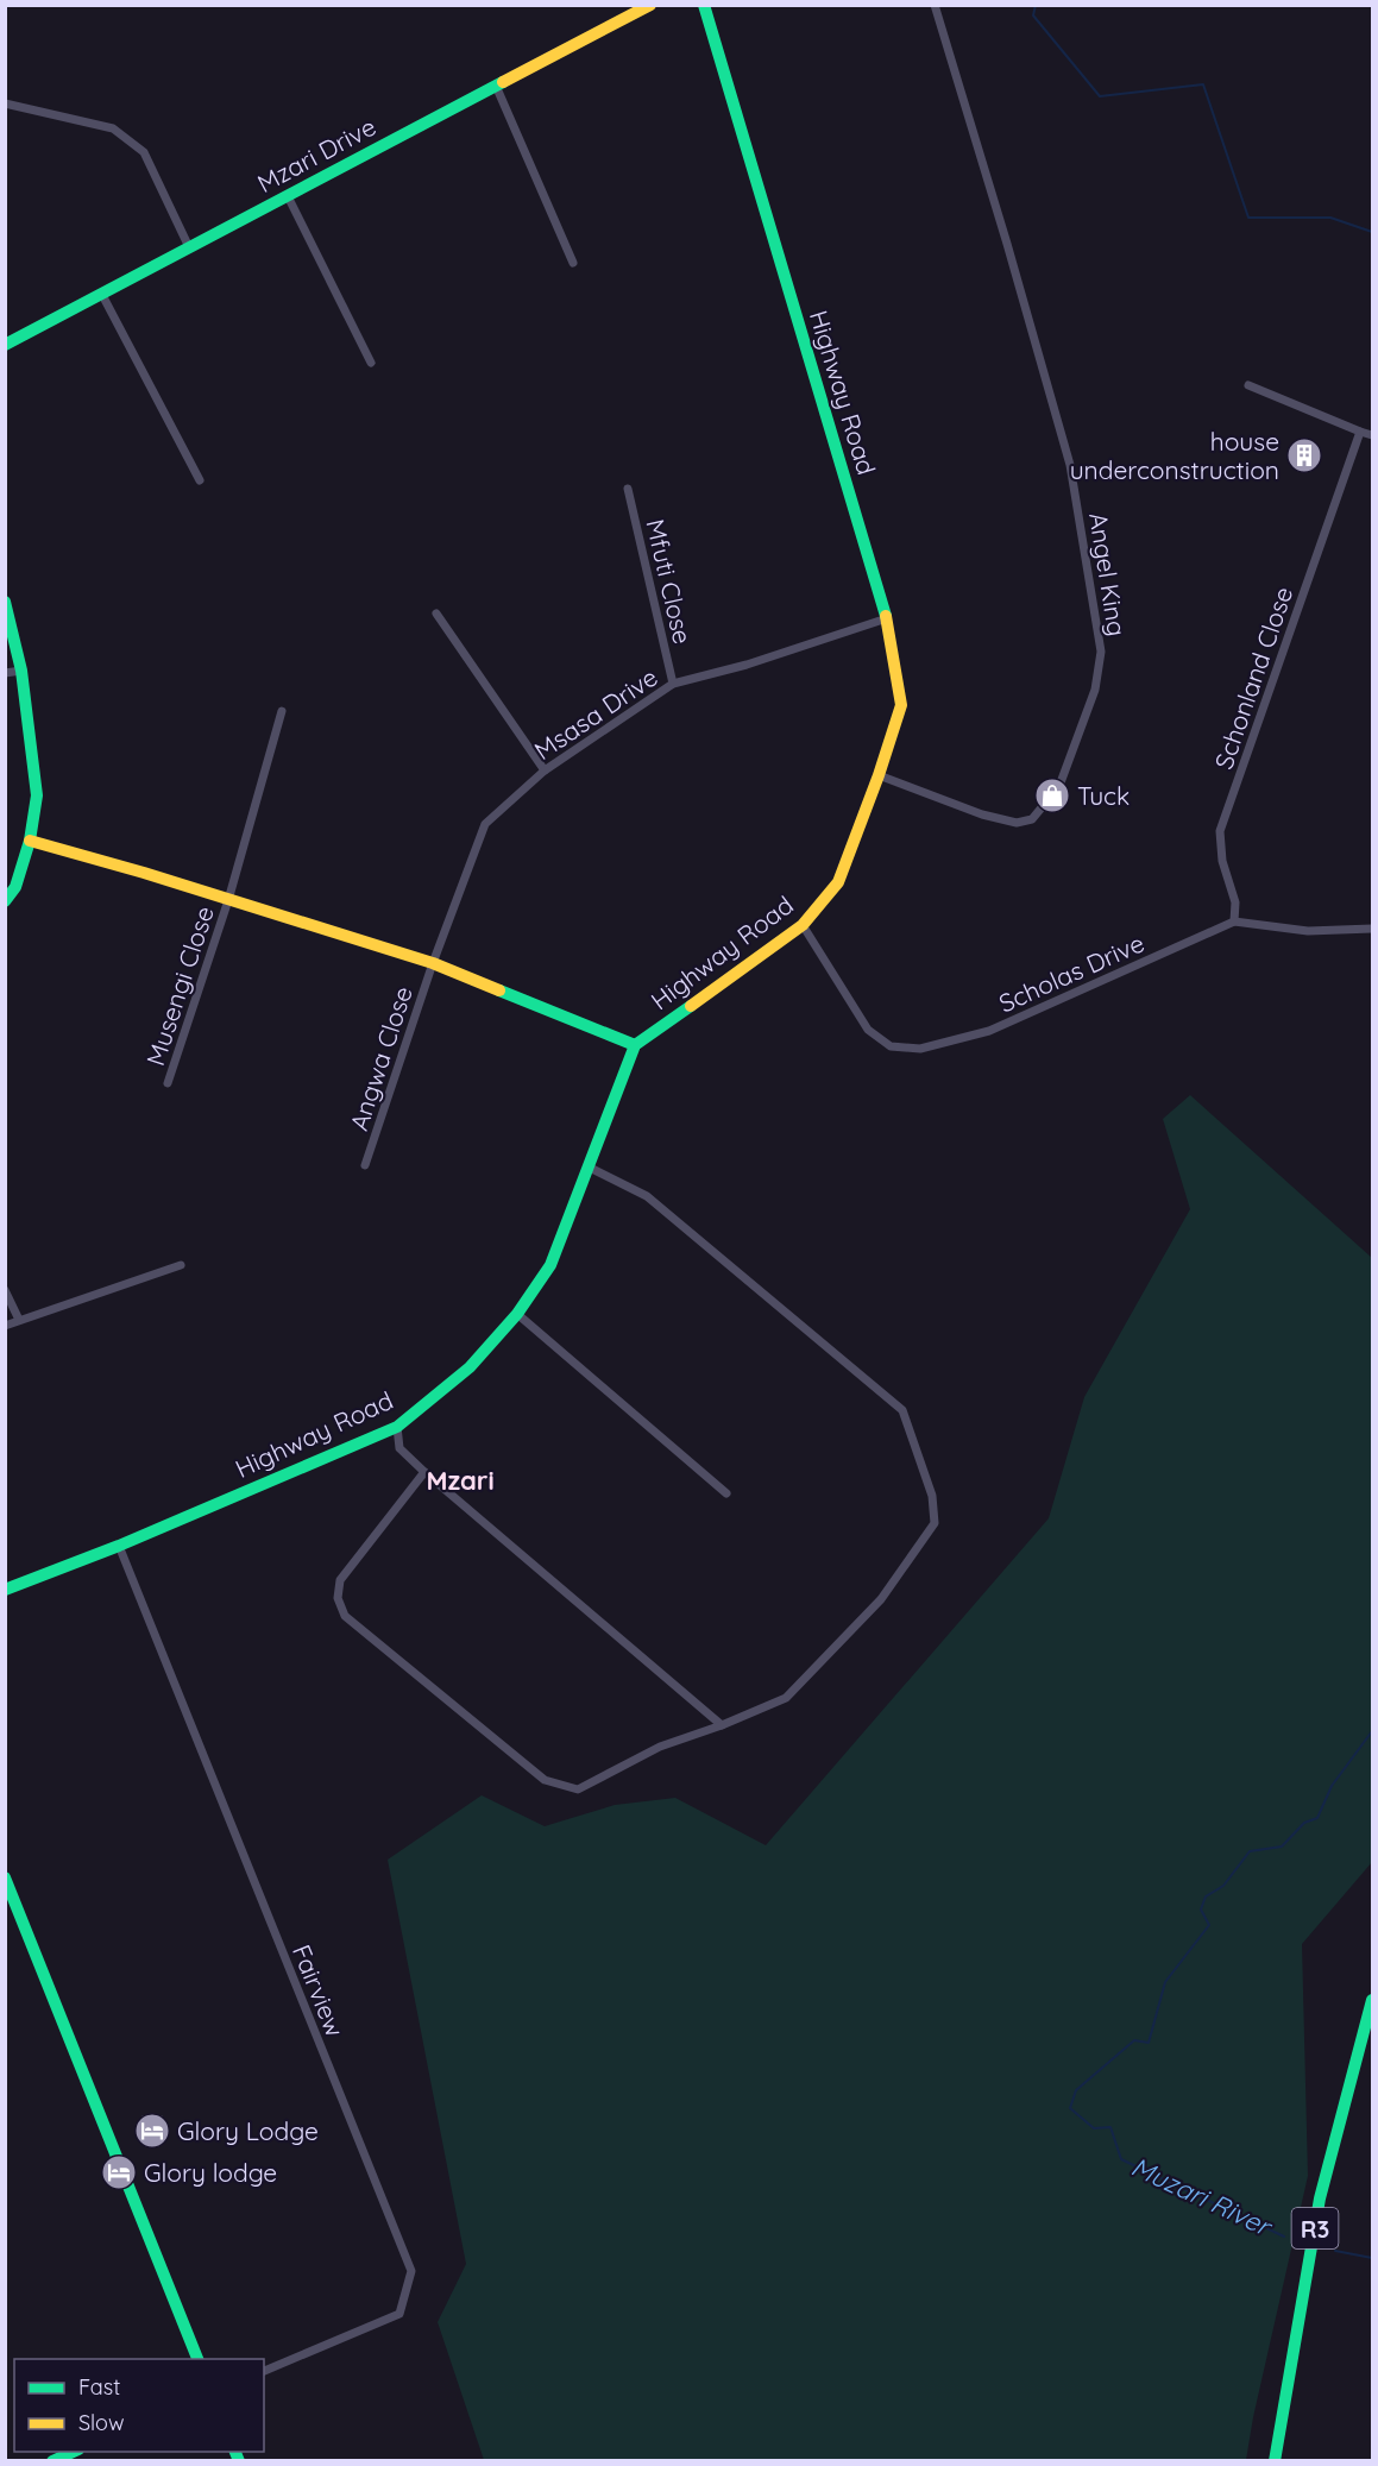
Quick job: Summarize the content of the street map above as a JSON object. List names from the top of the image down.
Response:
{
  "streets": {
    "main road": ["Mzari Drive", "Highway Road", "R3"],
    "street": [
      "Angel King",
      "Mfuti Close",
      "Schonland Close",
      "Msasa Drive",
      "Scholas Drive",
      "Musengi Close",
      "Angwa Close",
      "Fairview"
    ]
  },
  "crossings": [
    ["Highway Road", "Angel King"],
    ["Highway Road", "Msasa Drive"],
    ["Highway Road", "Scholas Drive"],
    ["Highway Road", "Fairview"],
    ["Mfuti Close", "Msasa Drive"],
    ["Schonland Close", "Scholas Drive"],
    ["Msasa Drive", "Angwa Close"]
  ],
  "districts": ["Mzari"],
  "water": ["Muzari River"],
  "places": {
    "building": ["house underconstruction"],
    "shop": ["Tuck"],
    "hotel": ["Glory Lodge", "Glory lodge"]
  },
  "legend": ["Fast", "Slow"]
}
